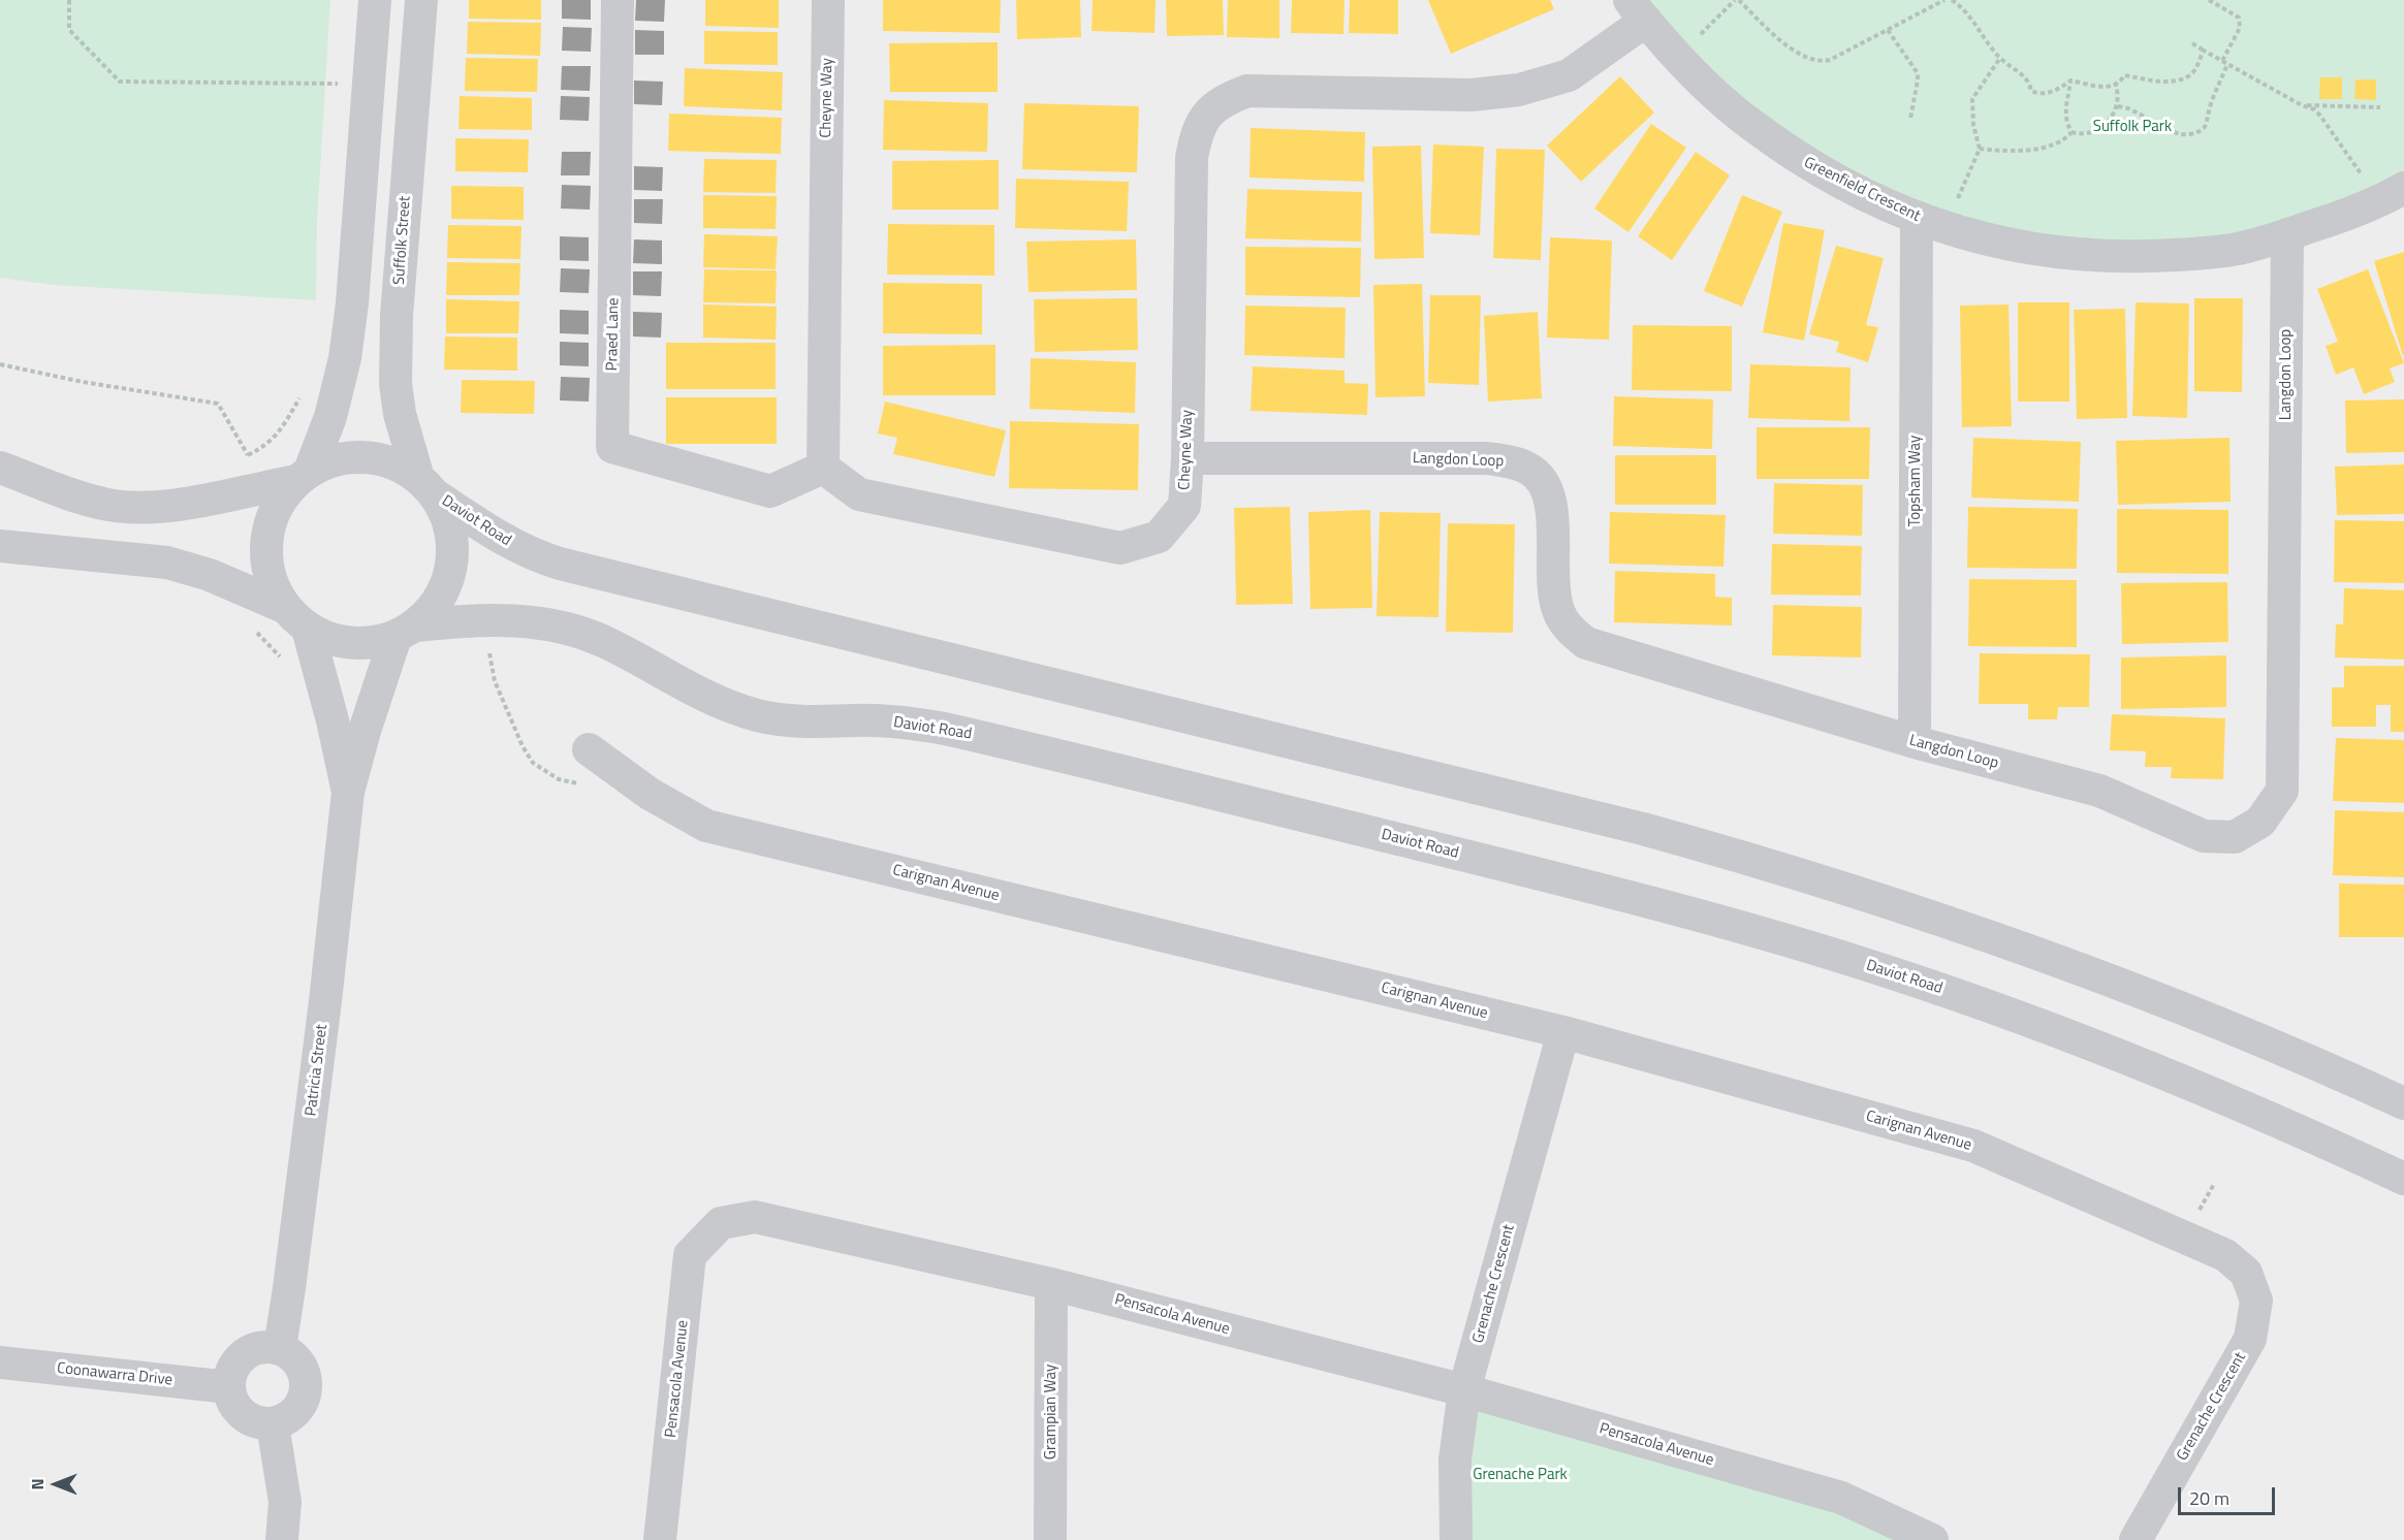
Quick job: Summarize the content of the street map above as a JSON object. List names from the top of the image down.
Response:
{
  "streets": {
    "street": [
      "Cheyne Way",
      "Greenfield Crescent",
      "Suffolk Street",
      "Praed Lane",
      "Langdon Loop",
      "Topsham Way",
      "Daviot Road",
      "Carignan Avenue",
      "Patricia Street",
      "Grenache Crescent",
      "Pensacola Avenue",
      "Coonawarra Drive",
      "Grampian Way"
    ]
  },
  "crossings": [
    ["Cheyne Way", "Greenfield Crescent"],
    ["Cheyne Way", "Praed Lane"],
    ["Cheyne Way", "Langdon Loop"],
    ["Greenfield Crescent", "Langdon Loop"],
    ["Greenfield Crescent", "Topsham Way"],
    ["Suffolk Street", "Daviot Road"],
    ["Suffolk Street", "Patricia Street"],
    ["Langdon Loop", "Topsham Way"],
    ["Daviot Road", "Patricia Street"],
    ["Carignan Avenue", "Grenache Crescent"],
    ["Patricia Street", "Coonawarra Drive"],
    ["Grenache Crescent", "Pensacola Avenue"],
    ["Pensacola Avenue", "Grampian Way"]
  ],
  "parks": ["Suffolk Park", "Grenache Park"],
  "scale_bar": "20 m",
  "north": "left"
}
